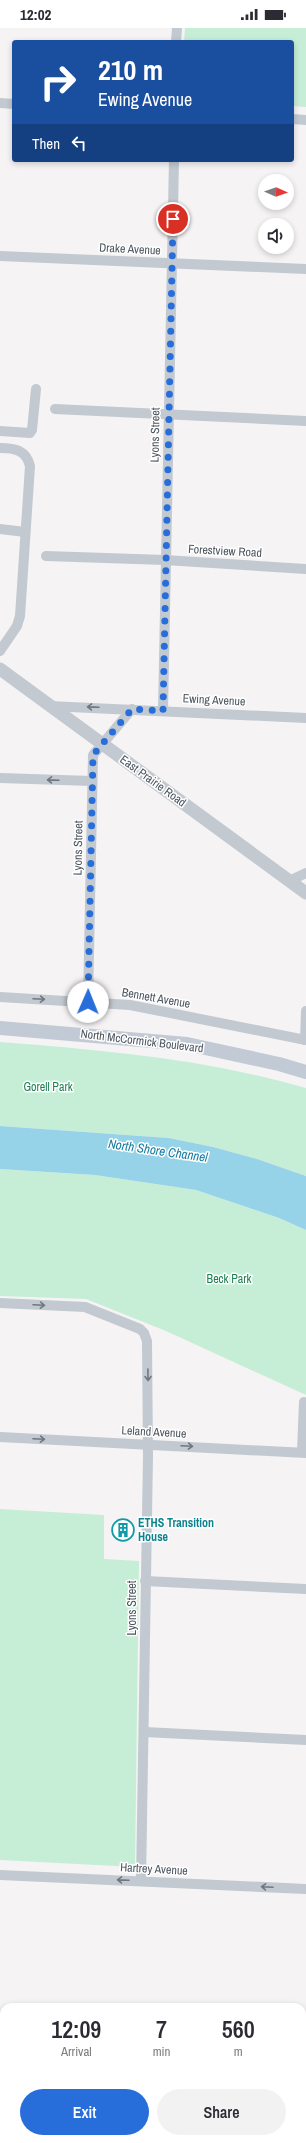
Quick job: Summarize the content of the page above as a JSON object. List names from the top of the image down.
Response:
{
  "streets": {
    "main road": ["North McCormick Boulevard"],
    "street": [
      "Drake Avenue",
      "Lyons Street",
      "Forestview Road",
      "Ewing Avenue",
      "East Prairie Road",
      "Bennett Avenue",
      "Leland Avenue",
      "Hartrey Avenue"
    ]
  },
  "crossings": [
    ["Drake Avenue", "Lyons Street"],
    ["Lyons Street", "Forestview Road"],
    ["Lyons Street", "Ewing Avenue"],
    ["Lyons Street", "East Prairie Road"],
    ["Lyons Street", "Bennett Avenue"],
    ["Lyons Street", "Leland Avenue"],
    ["Lyons Street", "Hartrey Avenue"],
    ["Ewing Avenue", "East Prairie Road"]
  ],
  "one_way": ["Leland Avenue", "Hartrey Avenue"],
  "water": ["North Shore Channel"],
  "parks": ["Gorell Park", "Beck Park"],
  "places": {
    "building": ["ETHS Transition House"]
  },
  "north": "right",
  "page": {
    "status": "12:02",
    "turn": ["210 m", "Ewing Avenue"],
    "then": "Then",
    "eta": [
      "12:09",
      "Arrival",
      "7",
      "min",
      "560",
      "m"
    ],
    "buttons": ["Exit", "Share"]
  }
}
